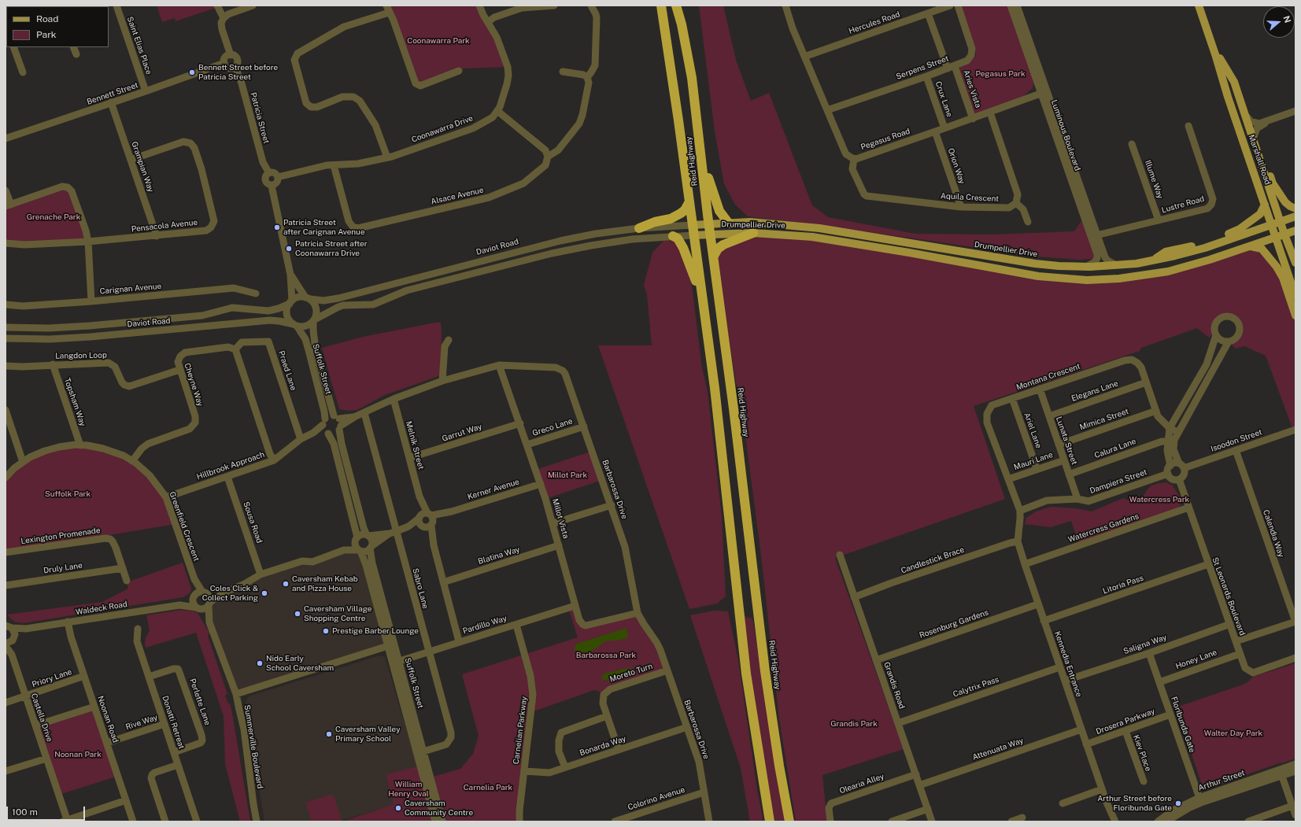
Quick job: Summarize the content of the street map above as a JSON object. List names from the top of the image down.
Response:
{
  "streets": {
    "highway": ["Reid Highway"],
    "main road": ["Marshall Road", "Drumpellier Drive"],
    "street": [
      "Hercules Road",
      "Saint Elias Place",
      "Serpens Street",
      "Aries Vista",
      "Bennett Street",
      "Crux Lane",
      "Patricia Street",
      "Coonawarra Drive",
      "Luminous Boulevard",
      "Pegasus Road",
      "Orion Way",
      "Grampian Way",
      "Illume Way",
      "Alsace Avenue",
      "Aquila Crescent",
      "Lustre Road",
      "Pensacola Avenue",
      "Daviot Road",
      "Carignan Avenue",
      "Langdon Loop",
      "Suffolk Street",
      "Praed Lane",
      "Montana Crescent",
      "Cheyne Way",
      "Elegans Lane",
      "Topsham Way",
      "Mimica Street",
      "Greco Lane",
      "Ariel Lane",
      "Garrut Way",
      "Lunata Street",
      "Isoodon Street",
      "Melnik Street",
      "Calura Lane",
      "Mauri Lane",
      "Hillbrook Approach",
      "Dampiera Street",
      "Kerner Avenue",
      "Barbarossa Drive",
      "Millot Vista",
      "Sousa Road",
      "Greenfield Crescent",
      "Watercress Gardens",
      "Calendia Way",
      "Lexington Promenade",
      "Blatina Way",
      "Candlestick Brace",
      "Druly Lane",
      "Litoria Pass",
      "Sabro Lane",
      "St Leonards Boulevard",
      "Waldeck Road",
      "Rosenburg Gardens",
      "Pardillo Way",
      "Saligna Way",
      "Honey Lane",
      "Kennedia Entrance",
      "Moreto Turn",
      "Priory Lane",
      "Grandis Road",
      "Calytrix Pass",
      "Perlette Lane",
      "Castella Drive",
      "Noonan Road",
      "Drosera Parkway",
      "Rive Way",
      "Donatti Retreat",
      "Floribunda Gate",
      "Carnelian Parkway",
      "Bonarda Way",
      "Summerville Boulevard",
      "Attenuata Way",
      "Kiev Place",
      "Arthur Street",
      "Olearia Alley",
      "Colorino Avenue"
    ]
  },
  "crossings": [
    ["Hercules Road", "Aries Vista"],
    ["Hercules Road", "Pegasus Road"],
    ["Saint Elias Place", "Bennett Street"],
    ["Serpens Street", "Aries Vista"],
    ["Serpens Street", "Crux Lane"],
    ["Serpens Street", "Pegasus Road"],
    ["Aries Vista", "Pegasus Road"],
    ["Bennett Street", "Patricia Street"],
    ["Bennett Street", "Grampian Way"],
    ["Crux Lane", "Pegasus Road"],
    ["Patricia Street", "Coonawarra Drive"],
    ["Coonawarra Drive", "Alsace Avenue"],
    ["Luminous Boulevard", "Pegasus Road"],
    ["Luminous Boulevard", "Lustre Road"],
    ["Luminous Boulevard", "Drumpellier Drive"],
    ["Pegasus Road", "Orion Way"],
    ["Pegasus Road", "Aquila Crescent"],
    ["Marshall Road", "Drumpellier Drive"],
    ["Reid Highway", "Drumpellier Drive"],
    ["Reid Highway", "Daviot Road"],
    ["Orion Way", "Aquila Crescent"],
    ["Grampian Way", "Pensacola Avenue"],
    ["Illume Way", "Lustre Road"],
    ["Drumpellier Drive", "Daviot Road"],
    ["Daviot Road", "Suffolk Street"],
    ["Langdon Loop", "Cheyne Way"],
    ["Langdon Loop", "Topsham Way"],
    ["Suffolk Street", "Hillbrook Approach"],
    ["Suffolk Street", "Kerner Avenue"],
    ["Suffolk Street", "Barbarossa Drive"],
    ["Suffolk Street", "Sabro Lane"],
    ["Suffolk Street", "Pardillo Way"],
    ["Praed Lane", "Cheyne Way"],
    ["Praed Lane", "Hillbrook Approach"],
    ["Montana Crescent", "Elegans Lane"],
    ["Montana Crescent", "Mimica Street"],
    ["Montana Crescent", "Ariel Lane"],
    ["Montana Crescent", "Lunata Street"],
    ["Montana Crescent", "Mauri Lane"],
    ["Montana Crescent", "Dampiera Street"],
    ["Montana Crescent", "Kennedia Entrance"],
    ["Cheyne Way", "Greenfield Crescent"],
    ["Elegans Lane", "Lunata Street"],
    ["Topsham Way", "Greenfield Crescent"],
    ["Mimica Street", "Lunata Street"],
    ["Greco Lane", "Barbarossa Drive"],
    ["Greco Lane", "Millot Vista"],
    ["Ariel Lane", "Mauri Lane"],
    ["Garrut Way", "Melnik Street"],
    ["Garrut Way", "Millot Vista"],
    ["Lunata Street", "Calura Lane"],
    ["Lunata Street", "Mauri Lane"],
    ["Lunata Street", "Dampiera Street"],
    ["Isoodon Street", "Dampiera Street"],
    ["Isoodon Street", "Calendia Way"],
    ["Isoodon Street", "St Leonards Boulevard"],
    ["Melnik Street", "Kerner Avenue"],
    ["Melnik Street", "Barbarossa Drive"],
    ["Melnik Street", "Blatina Way"],
    ["Melnik Street", "Pardillo Way"],
    ["Hillbrook Approach", "Sousa Road"],
    ["Hillbrook Approach", "Greenfield Crescent"],
    ["Dampiera Street", "St Leonards Boulevard"],
    ["Dampiera Street", "Kennedia Entrance"],
    ["Kerner Avenue", "Millot Vista"],
    ["Kerner Avenue", "Sabro Lane"],
    ["Barbarossa Drive", "Millot Vista"],
    ["Barbarossa Drive", "Sabro Lane"],
    ["Barbarossa Drive", "Moreto Turn"],
    ["Barbarossa Drive", "Bonarda Way"],
    ["Barbarossa Drive", "Colorino Avenue"],
    ["Millot Vista", "Blatina Way"],
    ["Millot Vista", "Pardillo Way"],
    ["Greenfield Crescent", "Waldeck Road"],
    ["Greenfield Crescent", "Summerville Boulevard"],
    ["Watercress Gardens", "St Leonards Boulevard"],
    ["Watercress Gardens", "Kennedia Entrance"],
    ["Lexington Promenade", "Druly Lane"],
    ["Candlestick Brace", "Kennedia Entrance"],
    ["Candlestick Brace", "Grandis Road"],
    ["Litoria Pass", "St Leonards Boulevard"],
    ["Litoria Pass", "Kennedia Entrance"],
    ["Sabro Lane", "Pardillo Way"],
    ["St Leonards Boulevard", "Saligna Way"],
    ["St Leonards Boulevard", "Honey Lane"],
    ["Waldeck Road", "Castella Drive"],
    ["Waldeck Road", "Noonan Road"],
    ["Waldeck Road", "Summerville Boulevard"],
    ["Rosenburg Gardens", "Kennedia Entrance"],
    ["Rosenburg Gardens", "Grandis Road"],
    ["Pardillo Way", "Carnelian Parkway"],
    ["Saligna Way", "Kennedia Entrance"],
    ["Saligna Way", "Floribunda Gate"],
    ["Honey Lane", "Floribunda Gate"],
    ["Kennedia Entrance", "Calytrix Pass"],
    ["Kennedia Entrance", "Drosera Parkway"],
    ["Kennedia Entrance", "Attenuata Way"],
    ["Moreto Turn", "Bonarda Way"],
    ["Priory Lane", "Castella Drive"],
    ["Priory Lane", "Noonan Road"],
    ["Grandis Road", "Calytrix Pass"],
    ["Grandis Road", "Attenuata Way"],
    ["Grandis Road", "Olearia Alley"],
    ["Perlette Lane", "Donatti Retreat"],
    ["Noonan Road", "Rive Way"],
    ["Drosera Parkway", "Floribunda Gate"],
    ["Drosera Parkway", "Kiev Place"],
    ["Rive Way", "Donatti Retreat"],
    ["Floribunda Gate", "Arthur Street"],
    ["Carnelian Parkway", "Bonarda Way"]
  ],
  "parks": [
    "Coonawarra Park",
    "Pegasus Park",
    "Grenache Park",
    "Millot Park",
    "Suffolk Park",
    "Watercress Park",
    "Barbarossa Park",
    "Grandis Park",
    "Walter Day Park",
    "Noonan Park",
    "William Henry Oval",
    "Carnelia Park"
  ],
  "places": [
    "Bennett Street before Patricia Street",
    "Patricia Street after Carignan Avenue",
    "Patricia Street after Coonawarra Drive",
    "Caversham Kebab and Pizza House",
    "Coles Click & Collect Parking",
    "Caversham Village Shopping Centre",
    "Prestige Barber Lounge",
    "Nido Early School Caversham",
    "Caversham Valley Primary School",
    "Arthur Street before Floribunda Gate",
    "Caversham Community Centre"
  ],
  "legend": ["Road", "Park"],
  "scale_bar": "100 m",
  "north": "right"
}
